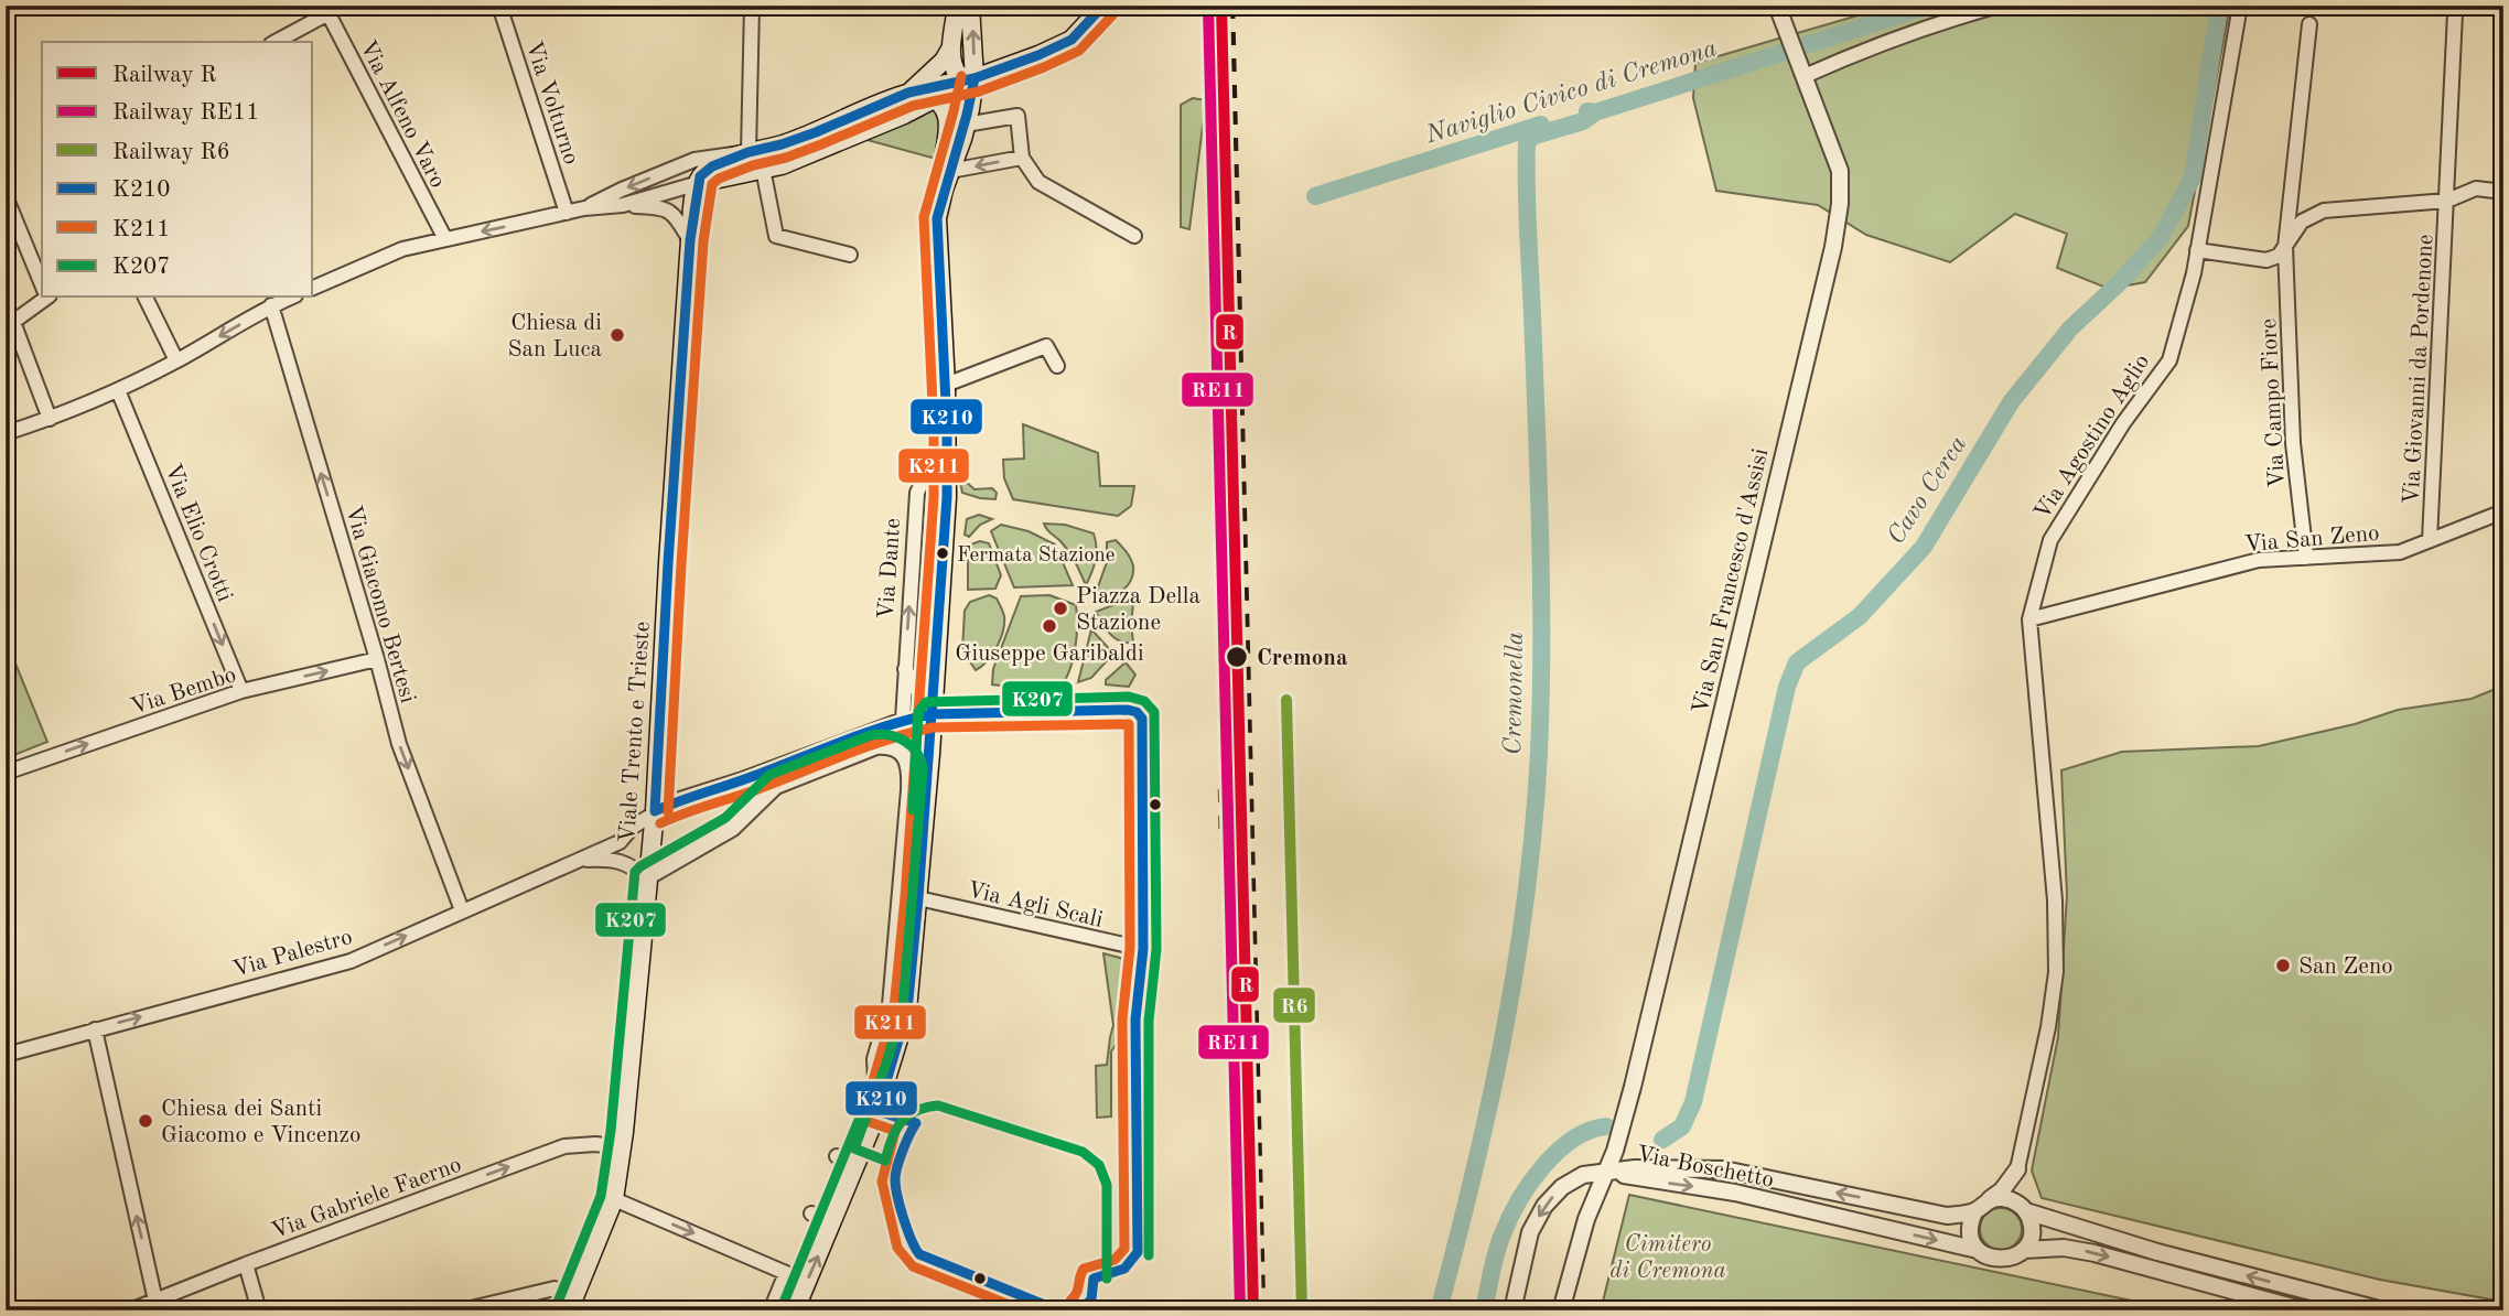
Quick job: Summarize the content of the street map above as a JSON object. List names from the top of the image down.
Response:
{
  "streets": {
    "main road": ["Via Dante", "Viale Trento e Trieste"],
    "street": [
      "Via Volturno",
      "Via Alfeno Varo",
      "Via Giovanni da Pordenone",
      "Via Campo Fiore",
      "Via Agostino Aglio",
      "Via Elio Crotti",
      "Via San Zeno",
      "Via San Francesco d'Assisi",
      "Via Giacomo Bertesi",
      "Via Bembo",
      "Via Agli Scali",
      "Via Palestro",
      "Via Boschetto",
      "Via Gabriele Faerno"
    ]
  },
  "crossings": [
    ["Via Giovanni da Pordenone", "Via San Zeno"],
    ["Via Campo Fiore", "Via San Zeno"],
    ["Via Agostino Aglio", "Via San Zeno"],
    ["Via Agostino Aglio", "Via Boschetto"],
    ["Via Elio Crotti", "Via Bembo"],
    ["Via Dante", "Viale Trento e Trieste"],
    ["Via Dante", "Via Agli Scali"],
    ["Via Dante", "Via Palestro"],
    ["Via San Francesco d'Assisi", "Via Boschetto"],
    ["Via Giacomo Bertesi", "Via Bembo"],
    ["Via Giacomo Bertesi", "Via Palestro"],
    ["Viale Trento e Trieste", "Via Palestro"],
    ["Viale Trento e Trieste", "Via Gabriele Faerno"],
    ["Via Agli Scali", "Via Palestro"]
  ],
  "one_way": [
    "Via Elio Crotti",
    "Via Bembo",
    "Via Palestro",
    "Via Gabriele Faerno"
  ],
  "water": ["Naviglio Civico di Cremona", "Cavo Cerca", "Cremonella"],
  "parks": ["Cimitero di Cremona"],
  "places": [
    "Chiesa di San Luca",
    "Fermata Stazione",
    "Piazza Della Stazione",
    "Giuseppe Garibaldi",
    "Cremona",
    "San Zeno",
    "Chiesa dei Santi Giacomo e Vincenzo"
  ],
  "lines": [
    "rail line R",
    "rail line RE11",
    "transit line K210",
    "transit line K211",
    "transit line K207",
    "rail line R6"
  ],
  "legend": [
    "Railway R",
    "Railway RE11",
    "Railway R6",
    "K210",
    "K211",
    "K207"
  ]
}
